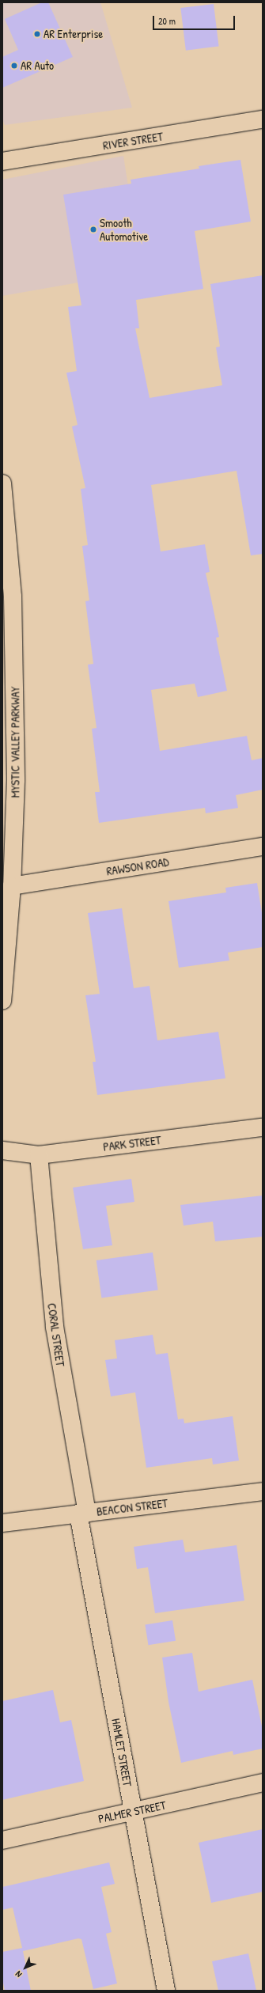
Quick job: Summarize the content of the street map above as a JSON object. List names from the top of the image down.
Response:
{
  "streets": {
    "street": [
      "RIVER STREET",
      "MYSTIC VALLEY PARKWAY",
      "RAWSON ROAD",
      "PARK STREET",
      "CORAL STREET",
      "BEACON STREET",
      "HAMLET STREET",
      "PALMER STREET"
    ]
  },
  "crossings": [
    ["MYSTIC VALLEY PARKWAY", "RAWSON ROAD"],
    ["PARK STREET", "CORAL STREET"],
    ["CORAL STREET", "BEACON STREET"],
    ["CORAL STREET", "HAMLET STREET"],
    ["BEACON STREET", "HAMLET STREET"],
    ["HAMLET STREET", "PALMER STREET"]
  ],
  "places": ["AR Enterprise", "AR Auto", "Smooth Automotive"],
  "scale_bar": "20 m",
  "north": "bottom left"
}
